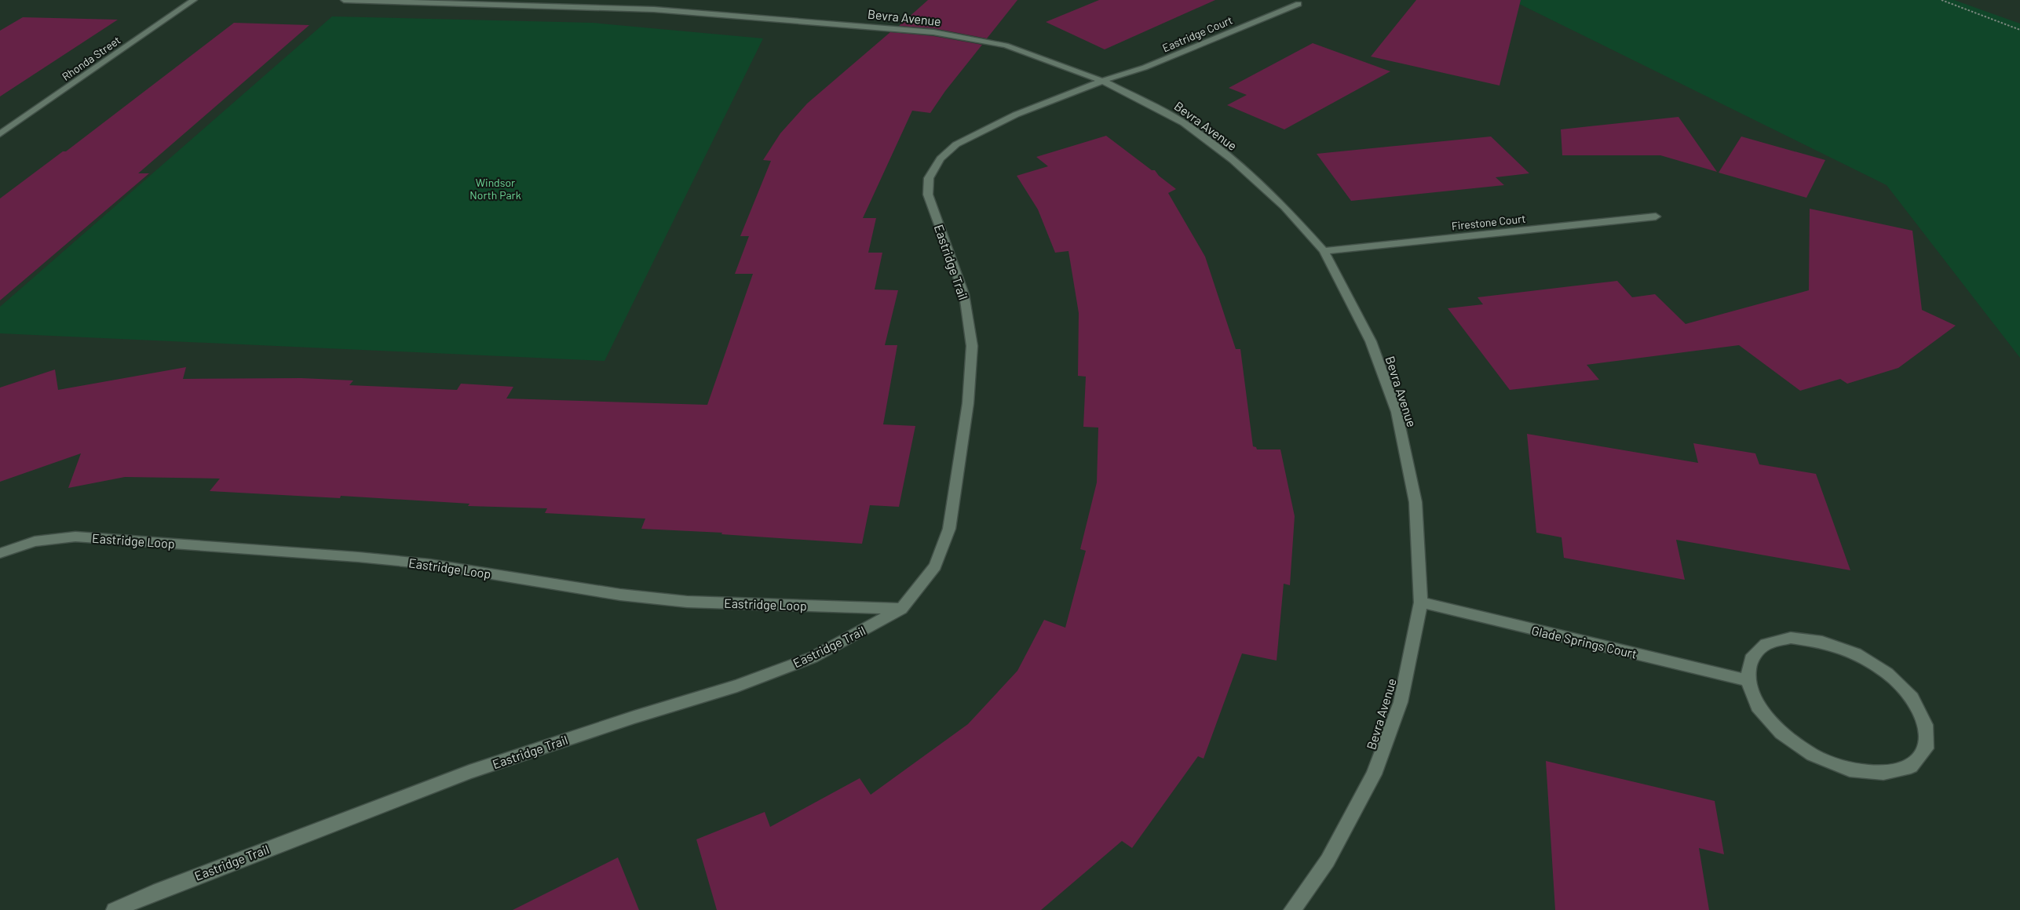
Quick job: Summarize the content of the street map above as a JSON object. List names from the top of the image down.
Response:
{
  "streets": {
    "street": [
      "Bevra Avenue",
      "Eastridge Court",
      "Rhonda Street",
      "Firestone Court",
      "Eastridge Trail",
      "Eastridge Loop",
      "Glade Springs Court"
    ]
  },
  "crossings": [
    ["Bevra Avenue", "Eastridge Court"],
    ["Bevra Avenue", "Firestone Court"],
    ["Bevra Avenue", "Eastridge Trail"],
    ["Bevra Avenue", "Glade Springs Court"],
    ["Eastridge Court", "Eastridge Trail"],
    ["Eastridge Trail", "Eastridge Loop"]
  ],
  "parks": ["Windsor North Park"]
}
